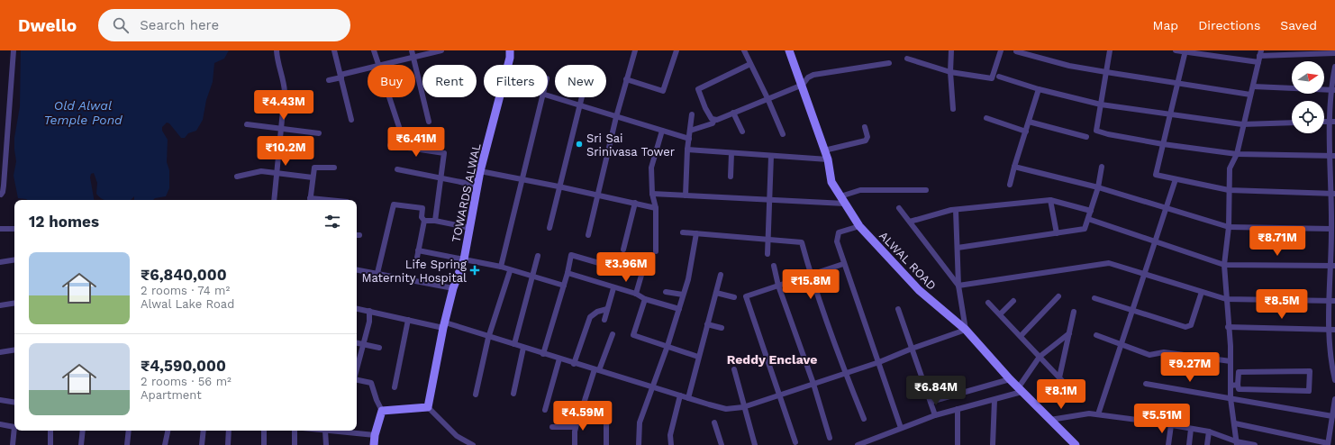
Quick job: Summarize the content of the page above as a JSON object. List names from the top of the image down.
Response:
{
  "streets": {
    "main road": ["TOWARDS ALWAL", "ALWAL ROAD"]
  },
  "districts": ["Reddy Enclave"],
  "water": ["Old Alwal Temple Pond"],
  "places": {
    "other": ["Sri Sai Srinivasa Tower"],
    "health": ["Life Spring Maternity Hospital"]
  },
  "north": "right",
  "page": {
    "header": "Dwello",
    "search": "Search here",
    "nav": ["Map", "Directions", "Saved"],
    "chip": [
      "Buy",
      "Rent",
      "Filters",
      "New"
    ],
    "price": [
      "₹4.43M",
      "₹6.41M",
      "₹10.2M",
      "₹8.71M",
      "₹3.96M",
      "₹15.8M",
      "₹8.5M",
      "₹9.27M",
      "₹6.84M",
      "₹8.1M",
      "₹4.59M",
      "₹5.51M"
    ],
    "heading": "12 homes",
    "list": [
      {
        "name": "₹6,840,000",
        "note": "2 rooms · 74 m² · Alwal Lake Road"
      },
      {
        "name": "₹4,590,000",
        "note": "2 rooms · 56 m² · Apartment"
      }
    ]
  }
}
